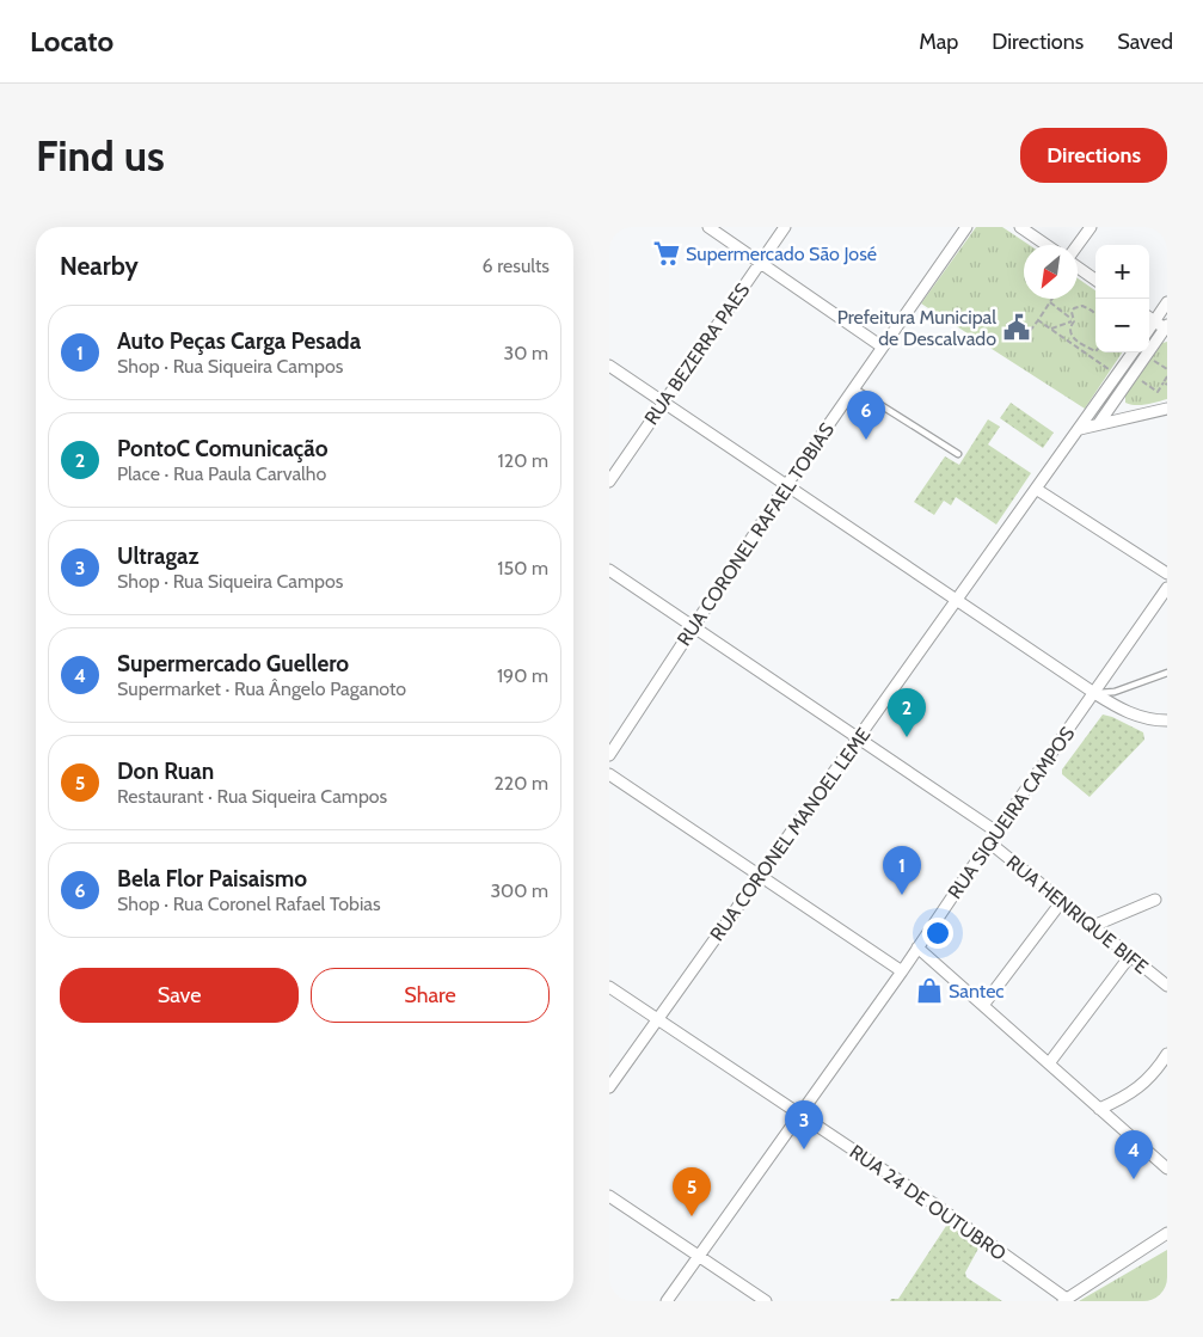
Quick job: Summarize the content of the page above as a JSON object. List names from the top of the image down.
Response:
{
  "streets": {
    "street": [
      "RUA BEZERRA PAES",
      "RUA CORONEL RAFAEL TOBIAS",
      "RUA SIQUEIRA CAMPOS",
      "RUA CORONEL MANOEL LEME",
      "RUA HENRIQUE BIFE",
      "RUA 24 DE OUTUBRO"
    ]
  },
  "crossings": [
    ["RUA SIQUEIRA CAMPOS", "RUA HENRIQUE BIFE"],
    ["RUA SIQUEIRA CAMPOS", "RUA 24 DE OUTUBRO"],
    ["RUA CORONEL MANOEL LEME", "RUA 24 DE OUTUBRO"]
  ],
  "places": {
    "supermarket": ["Supermercado São José"],
    "public building": ["Prefeitura Municipal de Descalvado"],
    "shop": ["Santec"]
  },
  "north": "bottom left",
  "page": {
    "header": "Locato",
    "nav": ["Map", "Directions", "Saved"],
    "buttons": [
      "Directions",
      ["Save", "Share"]
    ],
    "title": "Find us",
    "heading": ["Nearby", "6 results"],
    "map_buttons": ["+", "−"],
    "list": [
      {
        "mark": "1",
        "name": "Auto Peças Carga Pesada",
        "note": "Shop · Rua Siqueira Campos",
        "value": "30 m"
      },
      {
        "mark": "2",
        "name": "PontoC Comunicação",
        "note": "Place · Rua Paula Carvalho",
        "value": "120 m"
      },
      {
        "mark": "3",
        "name": "Ultragaz",
        "note": "Shop · Rua Siqueira Campos",
        "value": "150 m"
      },
      {
        "mark": "4",
        "name": "Supermercado Guellero",
        "note": "Supermarket · Rua Ângelo Paganoto",
        "value": "190 m"
      },
      {
        "mark": "5",
        "name": "Don Ruan",
        "note": "Restaurant · Rua Siqueira Campos",
        "value": "220 m"
      },
      {
        "mark": "6",
        "name": "Bela Flor Paisaismo",
        "note": "Shop · Rua Coronel Rafael Tobias",
        "value": "300 m"
      }
    ],
    "pins": [
      "6",
      "2",
      "1",
      "3",
      "4",
      "5"
    ]
  }
}
